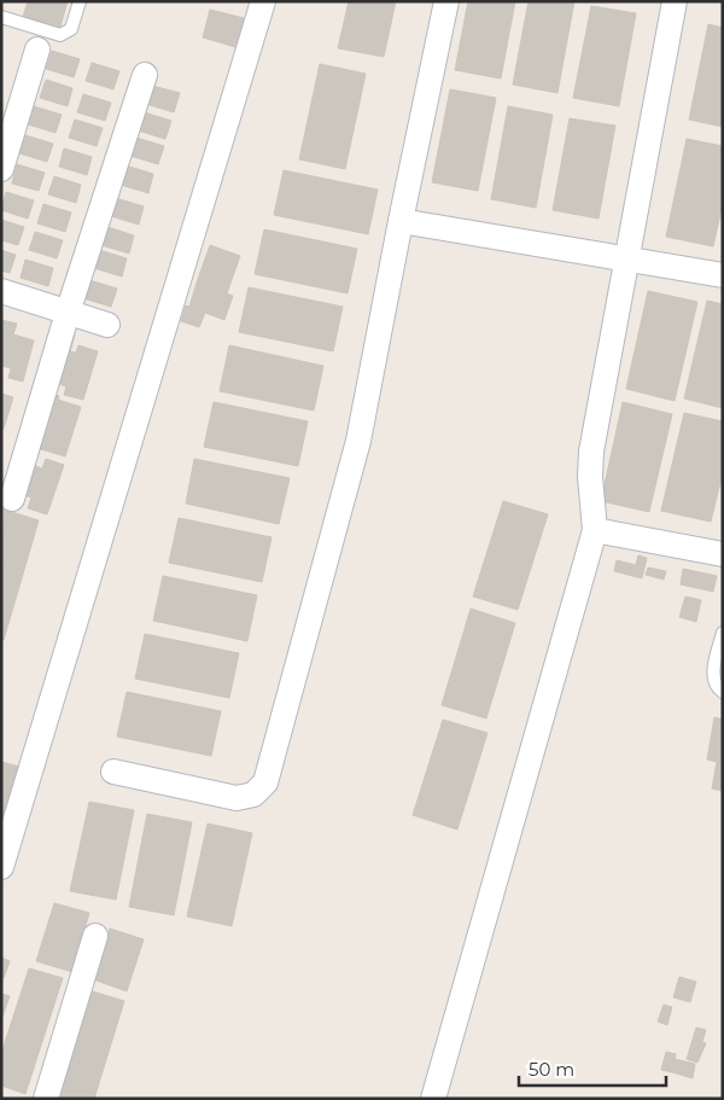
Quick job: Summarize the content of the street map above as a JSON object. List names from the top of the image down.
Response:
{
  "scale_bar": "50 m"
}
